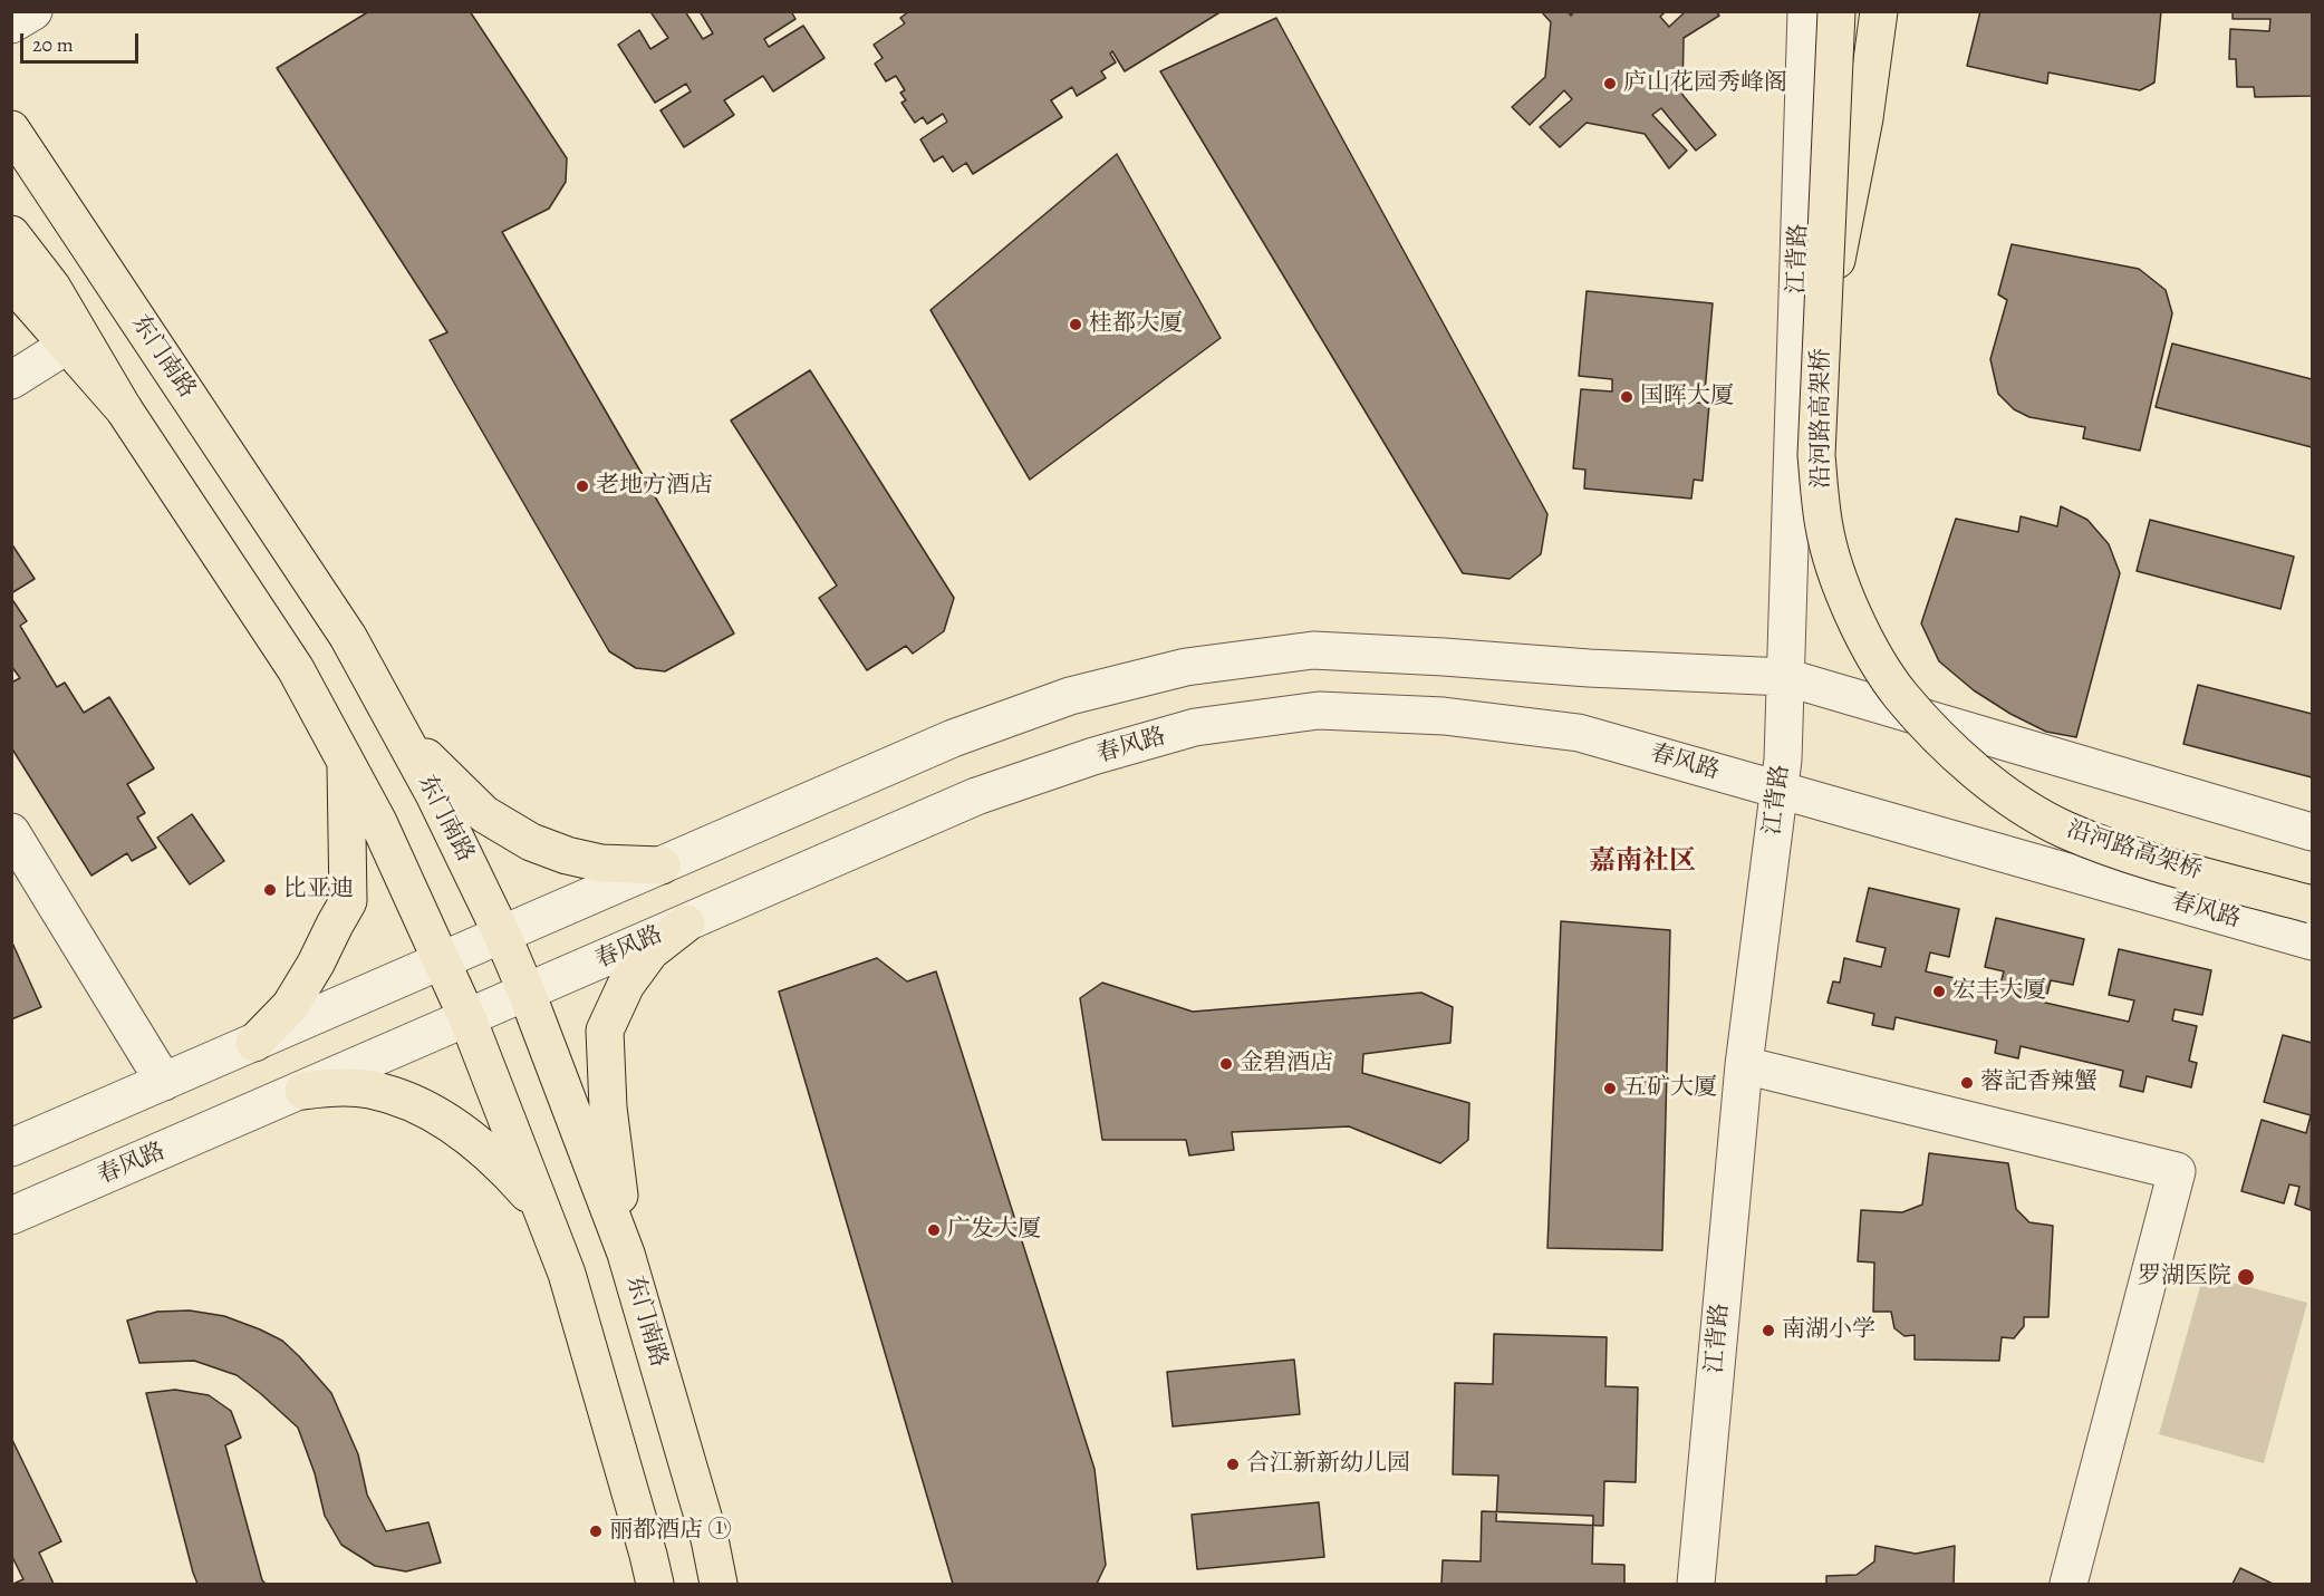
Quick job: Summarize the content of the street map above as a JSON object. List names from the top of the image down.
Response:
{
  "streets": {
    "main road": ["东门南路", "沿河路高架桥"],
    "street": ["江背路", "春风路"]
  },
  "crossings": [
    ["江背路", "春风路"],
    ["东门南路", "春风路"]
  ],
  "districts": ["嘉南社区"],
  "places": [
    "庐山花园秀峰阁",
    "桂都大厦",
    "国晖大厦",
    "老地方酒店",
    "比亚迪",
    "宏丰大厦",
    "金碧酒店",
    "蓉記香辣蟹",
    "五矿大厦",
    "广发大厦",
    "罗湖医院",
    "南湖小学",
    "合江新新幼儿园",
    "丽都酒店 ①"
  ],
  "scale_bar": "20 m"
}
